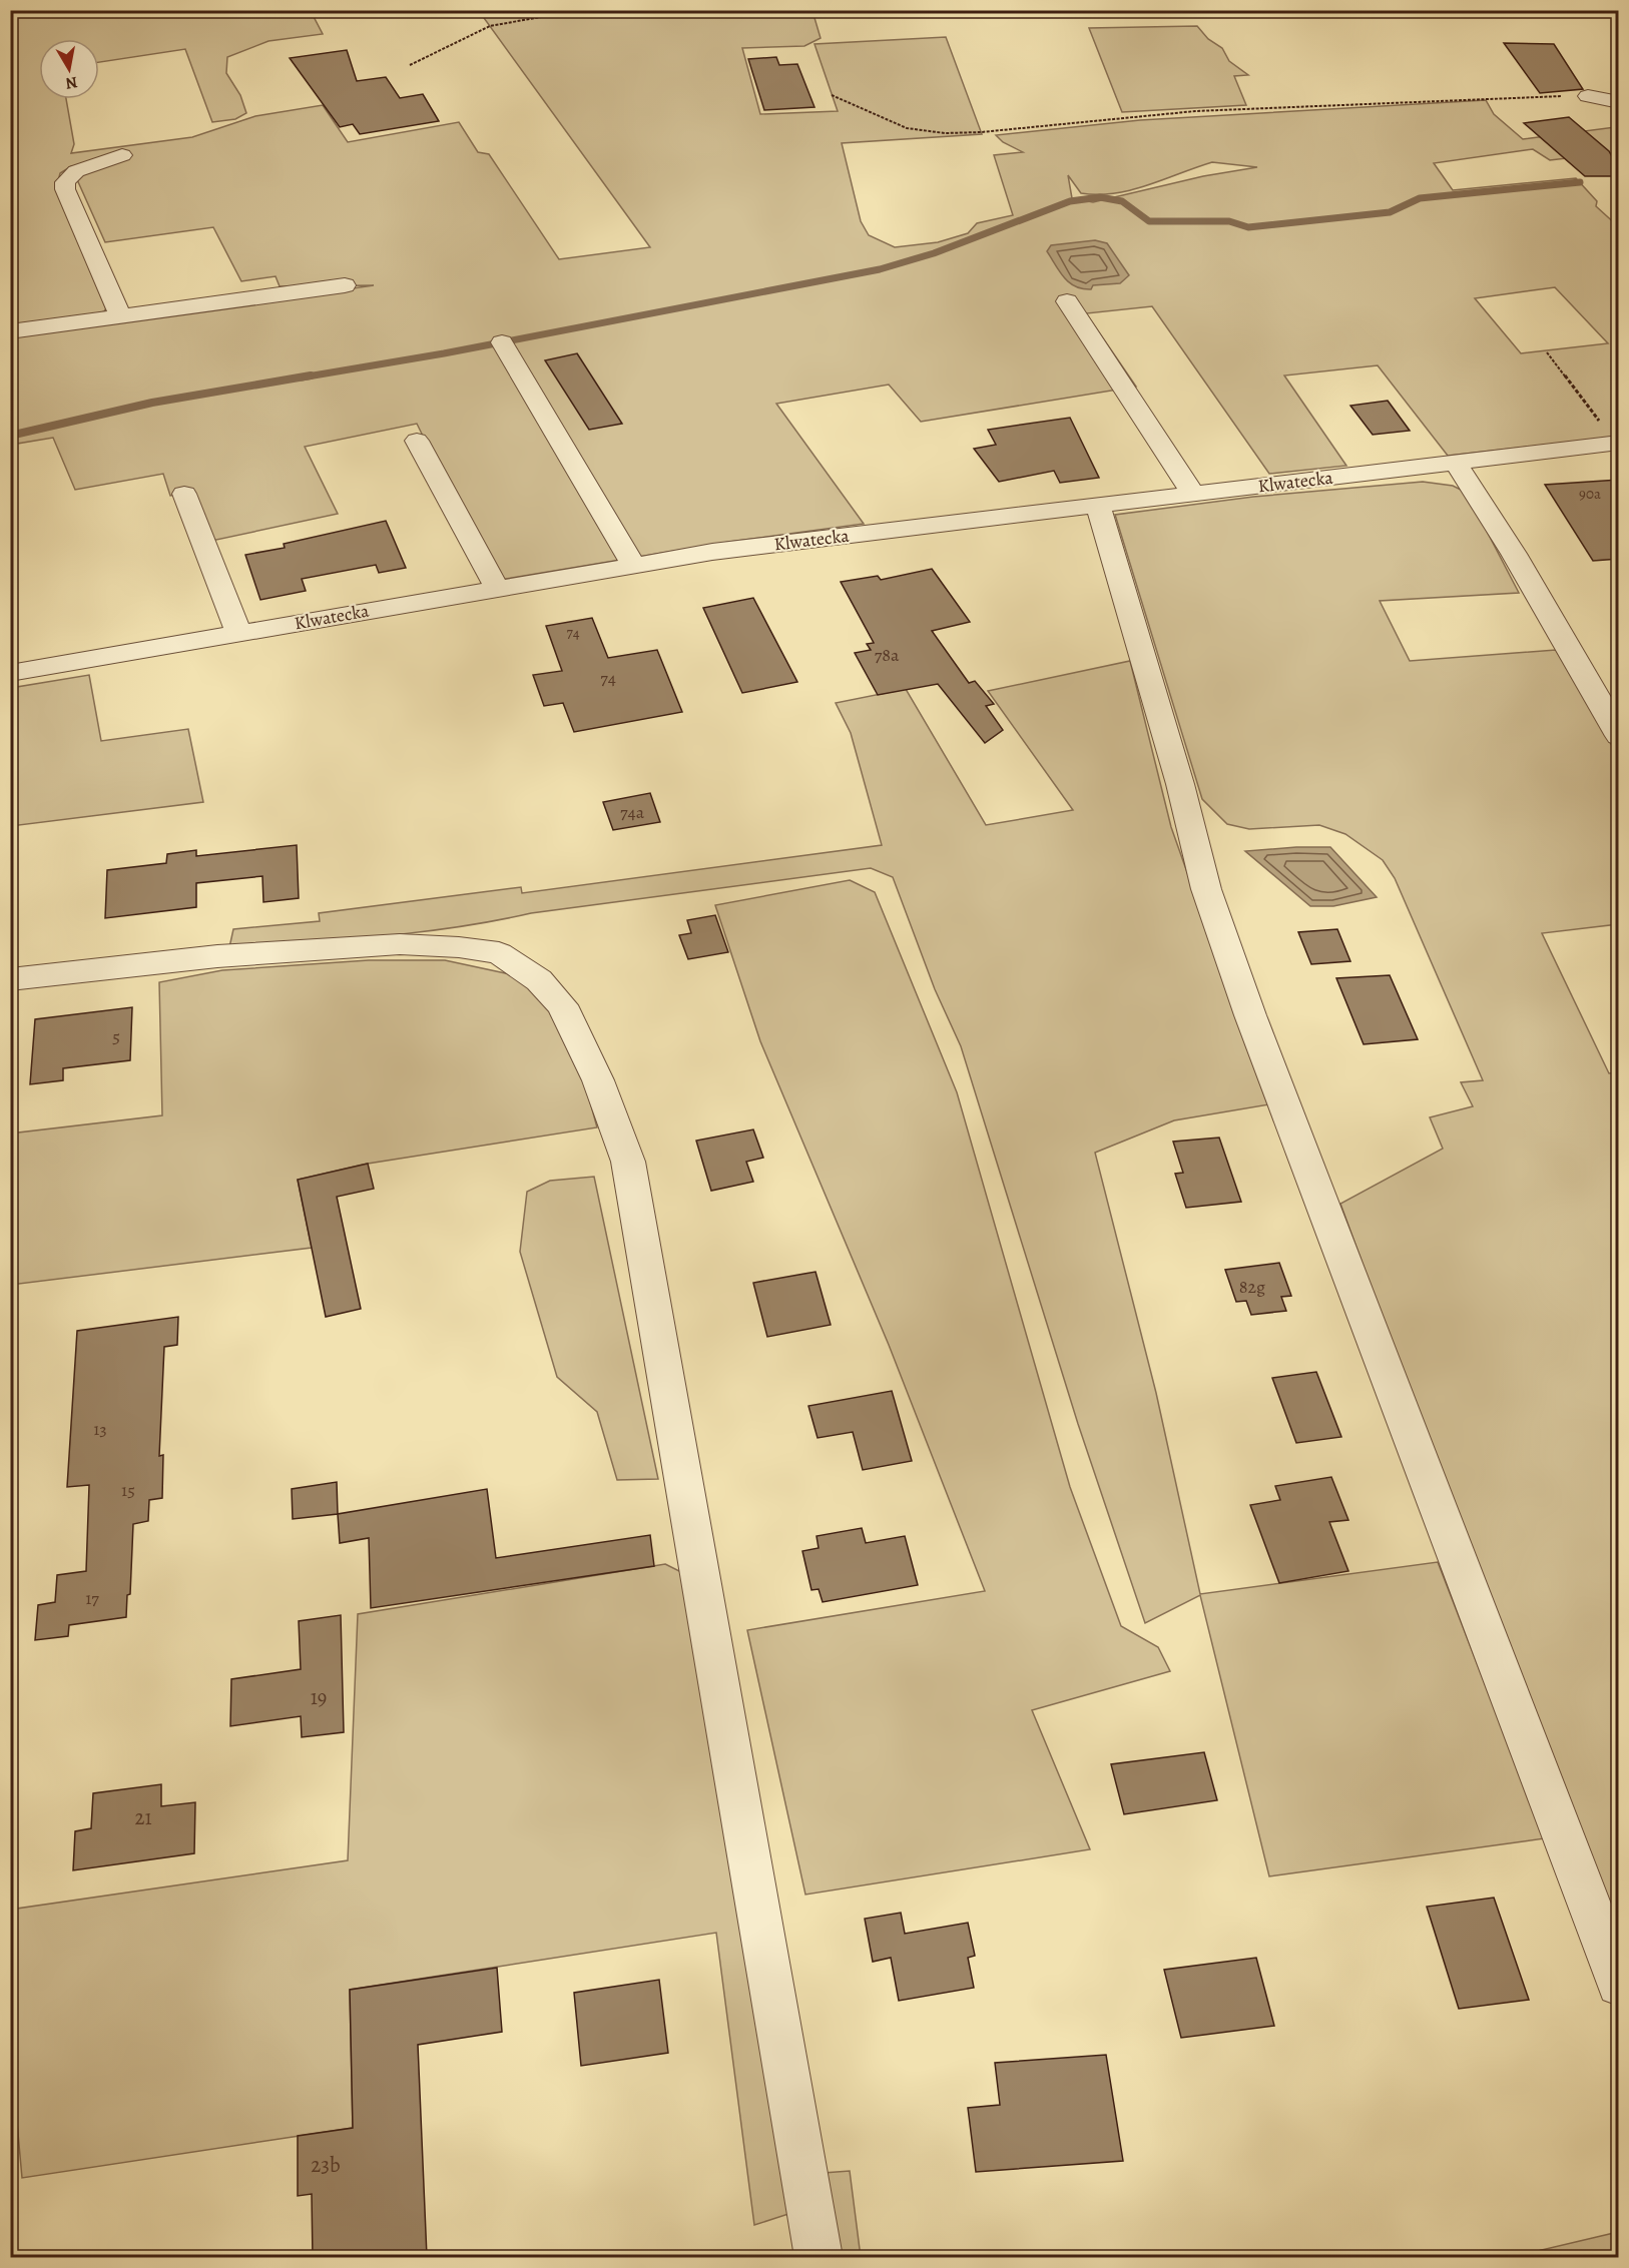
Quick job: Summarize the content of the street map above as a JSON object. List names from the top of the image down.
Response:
{
  "streets": {
    "street": ["Klwatecka"]
  },
  "house_numbers": [
    "90a",
    "74",
    "78a",
    "74",
    "74a",
    "5",
    "82g",
    "13",
    "15",
    "17",
    "19",
    "21",
    "23b"
  ],
  "north": "bottom"
}
